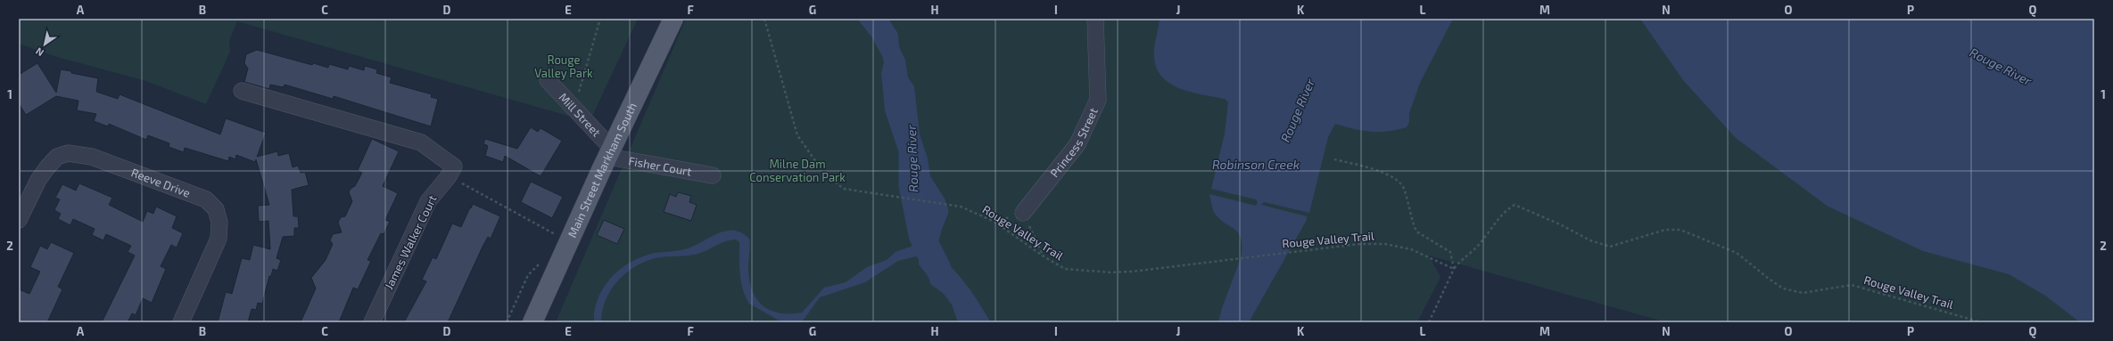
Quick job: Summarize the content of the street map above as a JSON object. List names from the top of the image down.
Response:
{
  "streets": {
    "main road": ["Main Street Markham South"],
    "street": [
      "Mill Street",
      "Princess Street",
      "Fisher Court",
      "Reeve Drive",
      "James Walker Court"
    ],
    "path": ["Rouge Valley Trail"]
  },
  "crossings": [
    ["Mill Street", "Fisher Court"],
    ["Mill Street", "Main Street Markham South"],
    ["Fisher Court", "Main Street Markham South"]
  ],
  "water": ["Rouge River", "Robinson Creek"],
  "parks": ["Rouge Valley Park", "Milne Dam Conservation Park"],
  "north": "bottom left",
  "grid": {
    "columns": [
      "A",
      "B",
      "C",
      "D",
      "E",
      "F",
      "G",
      "H",
      "I",
      "J",
      "K",
      "L",
      "M",
      "N",
      "O",
      "P",
      "Q"
    ],
    "rows": ["1", "2"]
  }
}
